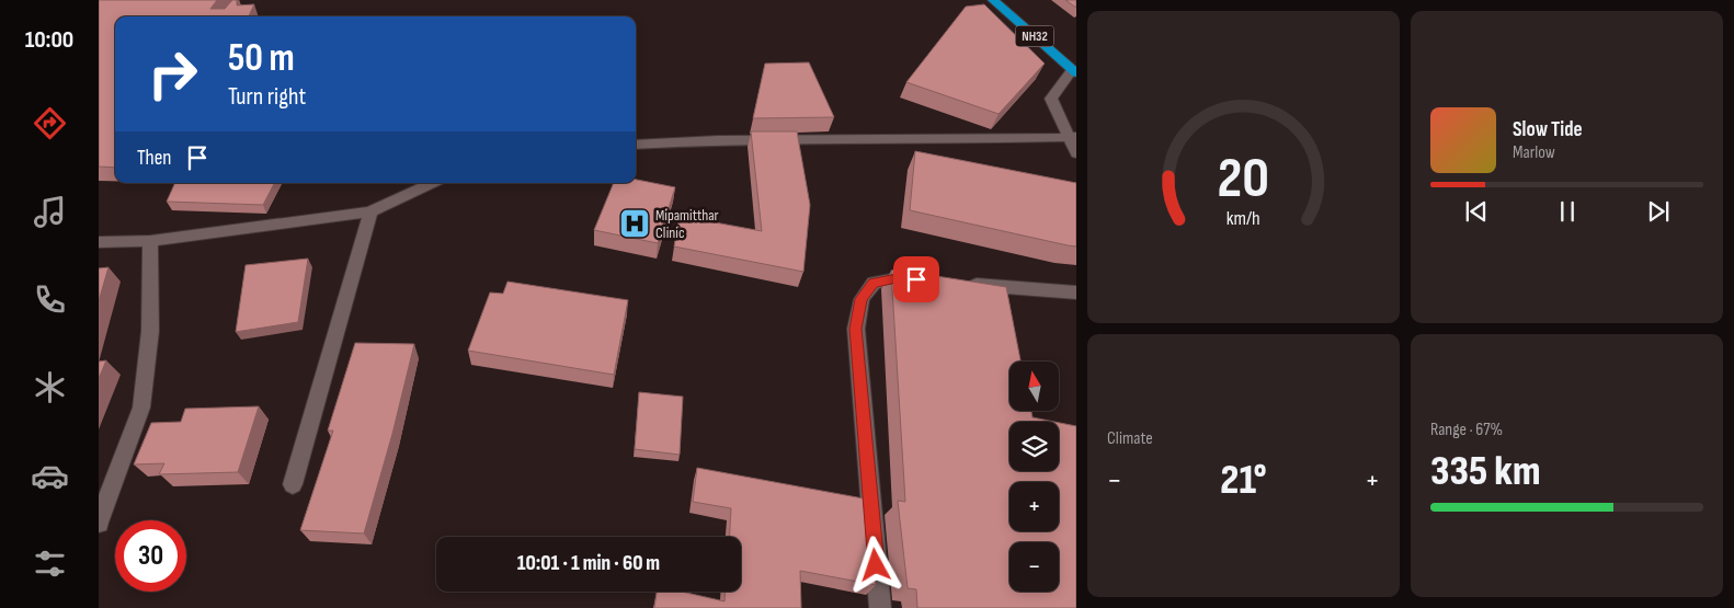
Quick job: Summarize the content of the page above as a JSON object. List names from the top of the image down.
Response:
{
  "streets": {
    "highway": ["NH32"]
  },
  "places": {
    "hospital": ["Mipamitthar Clinic"]
  },
  "north": "top",
  "page": {
    "tabs": "10:00",
    "turn": ["50 m", "Turn right"],
    "song": ["Slow Tide", "Marlow"],
    "then": "Then",
    "tile": [
      "Climate",
      ["Range · 67%", "335 km"]
    ],
    "map_buttons": ["+", "−"],
    "heat": ["−", "21°", "+"],
    "limit": "30",
    "trip": "10:01 · 1 min · 60 m",
    "gauge": ["20", "km/h"]
  }
}
